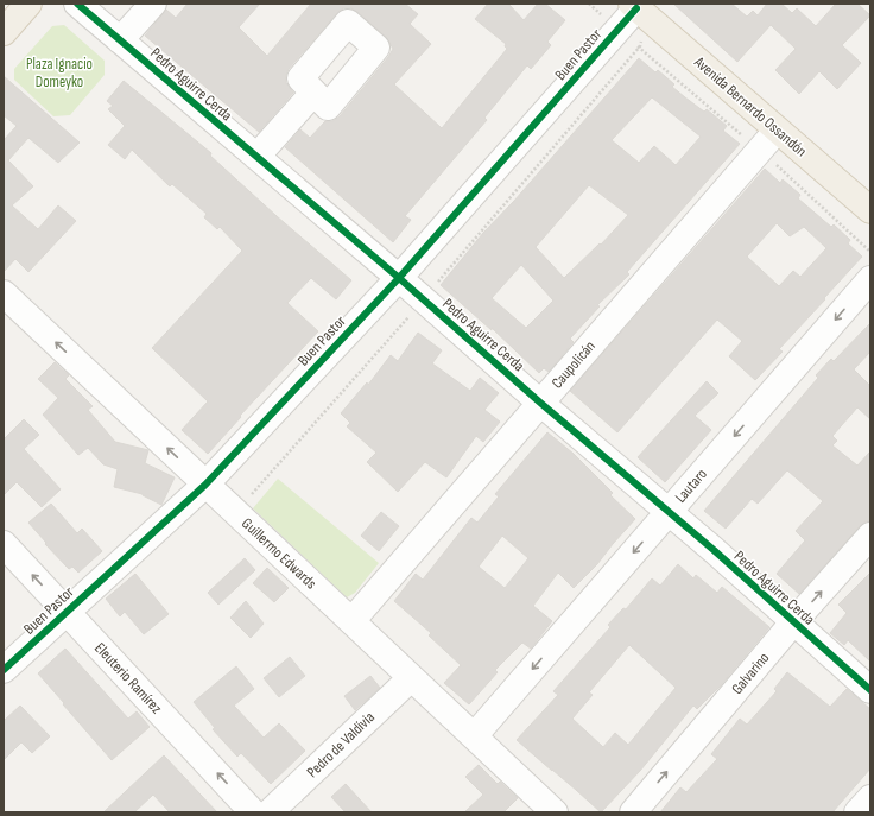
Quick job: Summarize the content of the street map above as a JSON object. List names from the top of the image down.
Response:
{
  "streets": {
    "main road": ["Avenida Bernardo Ossandón"],
    "street": [
      "Buen Pastor",
      "Pedro Aguirre Cerda",
      "Caupolicán",
      "Lautaro",
      "Guillermo Edwards",
      "Galvarino",
      "Eleuterio Ramírez",
      "Pedro de Valdivia"
    ]
  },
  "crossings": [
    ["Buen Pastor", "Pedro Aguirre Cerda"],
    ["Buen Pastor", "Avenida Bernardo Ossandón"],
    ["Buen Pastor", "Guillermo Edwards"],
    ["Buen Pastor", "Eleuterio Ramírez"],
    ["Pedro Aguirre Cerda", "Caupolicán"],
    ["Pedro Aguirre Cerda", "Lautaro"],
    ["Pedro Aguirre Cerda", "Galvarino"],
    ["Avenida Bernardo Ossandón", "Caupolicán"],
    ["Caupolicán", "Guillermo Edwards"],
    ["Lautaro", "Guillermo Edwards"],
    ["Guillermo Edwards", "Pedro de Valdivia"]
  ],
  "one_way": [
    "Lautaro",
    "Guillermo Edwards",
    "Galvarino",
    "Eleuterio Ramírez"
  ],
  "parks": ["Plaza Ignacio Domeyko"]
}
